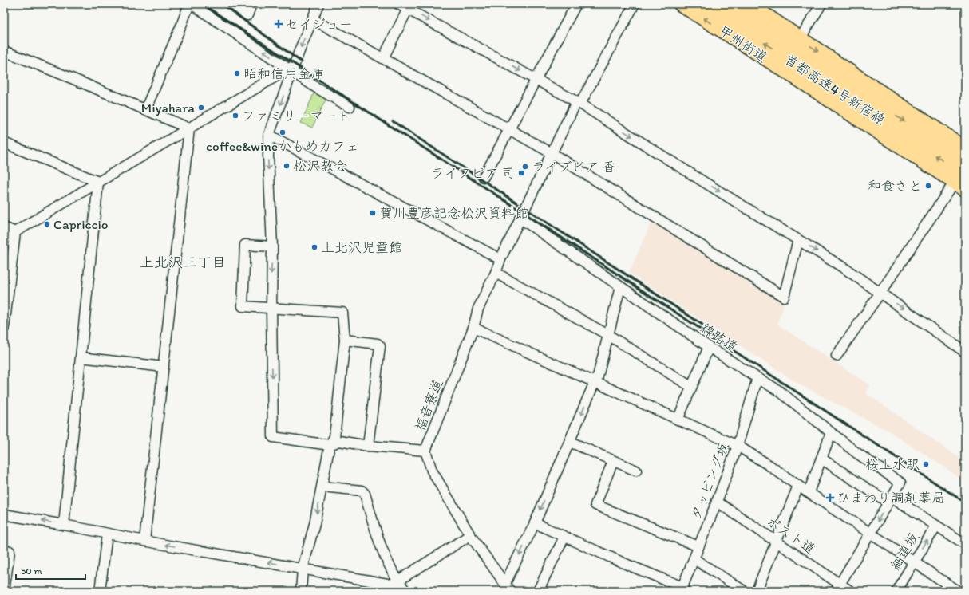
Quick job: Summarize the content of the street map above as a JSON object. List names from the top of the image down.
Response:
{
  "streets": {
    "highway": ["甲州街道", "首都高速4号新宿線"],
    "street": [
      "線路道",
      "福音寮道",
      "タッピング坂",
      "ポスト道",
      "細道坂"
    ]
  },
  "crossings": [
    ["甲州街道", "首都高速4号新宿線"],
    ["線路道", "福音寮道"],
    ["線路道", "タッピング坂"],
    ["タッピング坂", "ポスト道"]
  ],
  "districts": ["上北沢三丁目"],
  "places": {
    "health": ["セイジョー", "ひまわり調剤薬局"],
    "other": [
      "昭和信用金庫",
      "Miyahara",
      "ファミリーマート",
      "coffee&wineかもめカフェ",
      "松沢教会",
      "ライブピア 香",
      "ライフピア 司",
      "和食さと",
      "賀川豊彦記念松沢資料館",
      "Capriccio",
      "上北沢児童館",
      "桜上水駅"
    ]
  },
  "scale_bar": "50 m"
}
